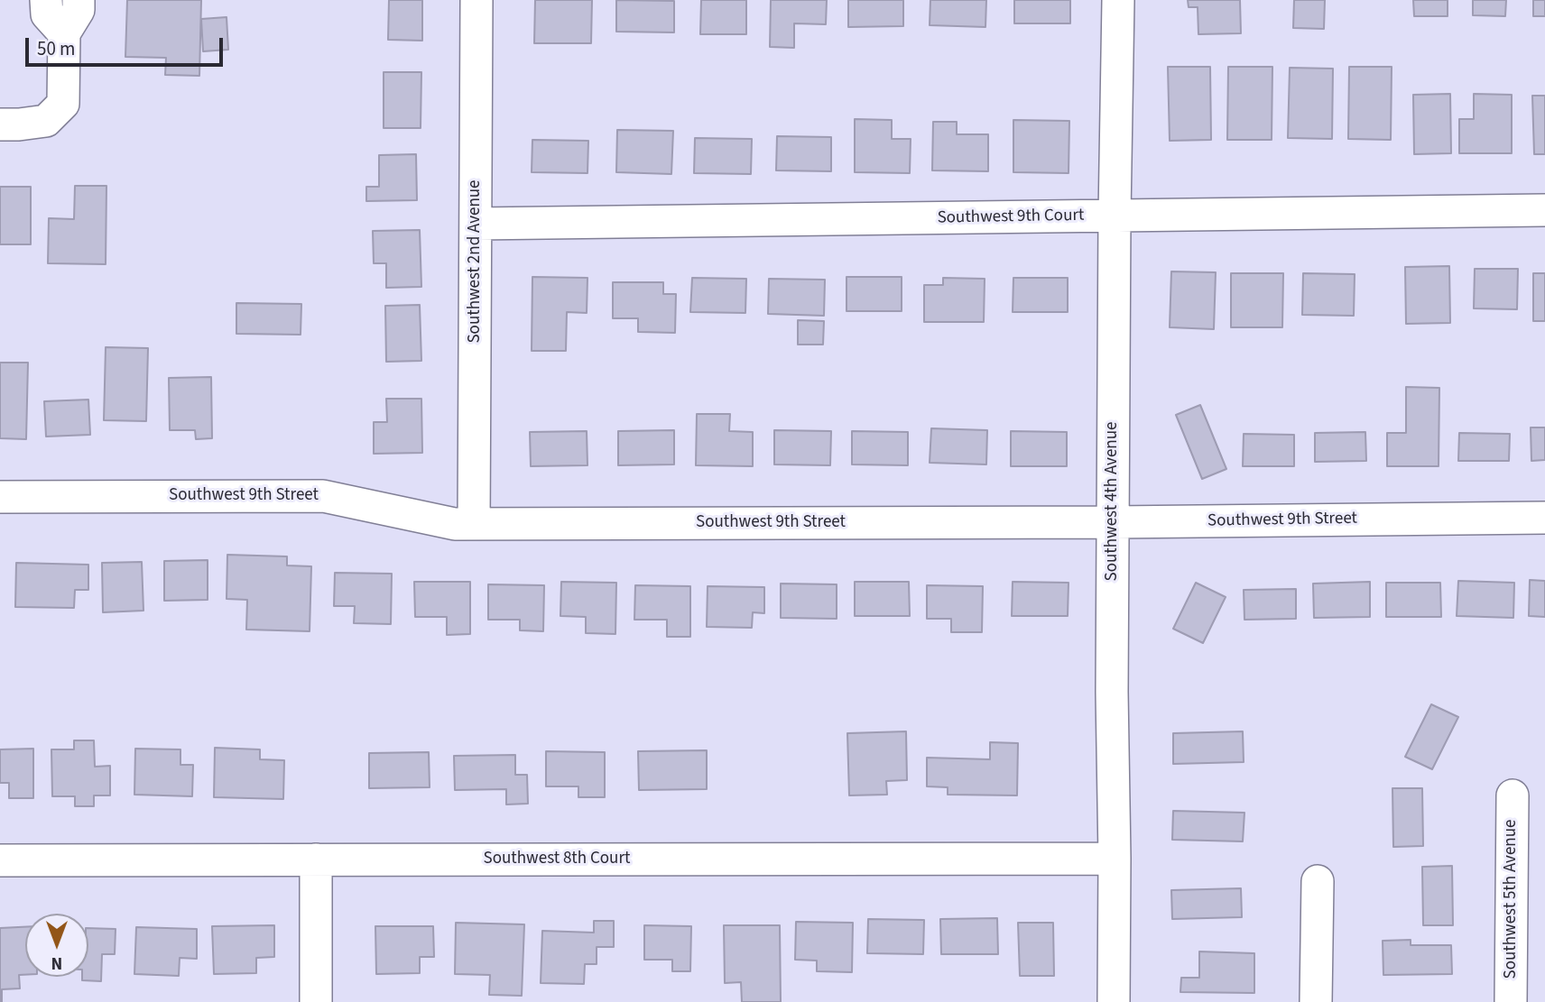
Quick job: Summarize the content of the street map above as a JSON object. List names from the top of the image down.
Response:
{
  "streets": {
    "street": [
      "Southwest 9th Court",
      "Southwest 2nd Avenue",
      "Southwest 9th Street",
      "Southwest 4th Avenue",
      "Southwest 8th Court",
      "Southwest 5th Avenue"
    ]
  },
  "crossings": [
    ["Southwest 9th Court", "Southwest 2nd Avenue"],
    ["Southwest 9th Court", "Southwest 4th Avenue"],
    ["Southwest 2nd Avenue", "Southwest 9th Street"],
    ["Southwest 9th Street", "Southwest 4th Avenue"],
    ["Southwest 4th Avenue", "Southwest 8th Court"]
  ],
  "scale_bar": "50 m",
  "north": "bottom"
}
